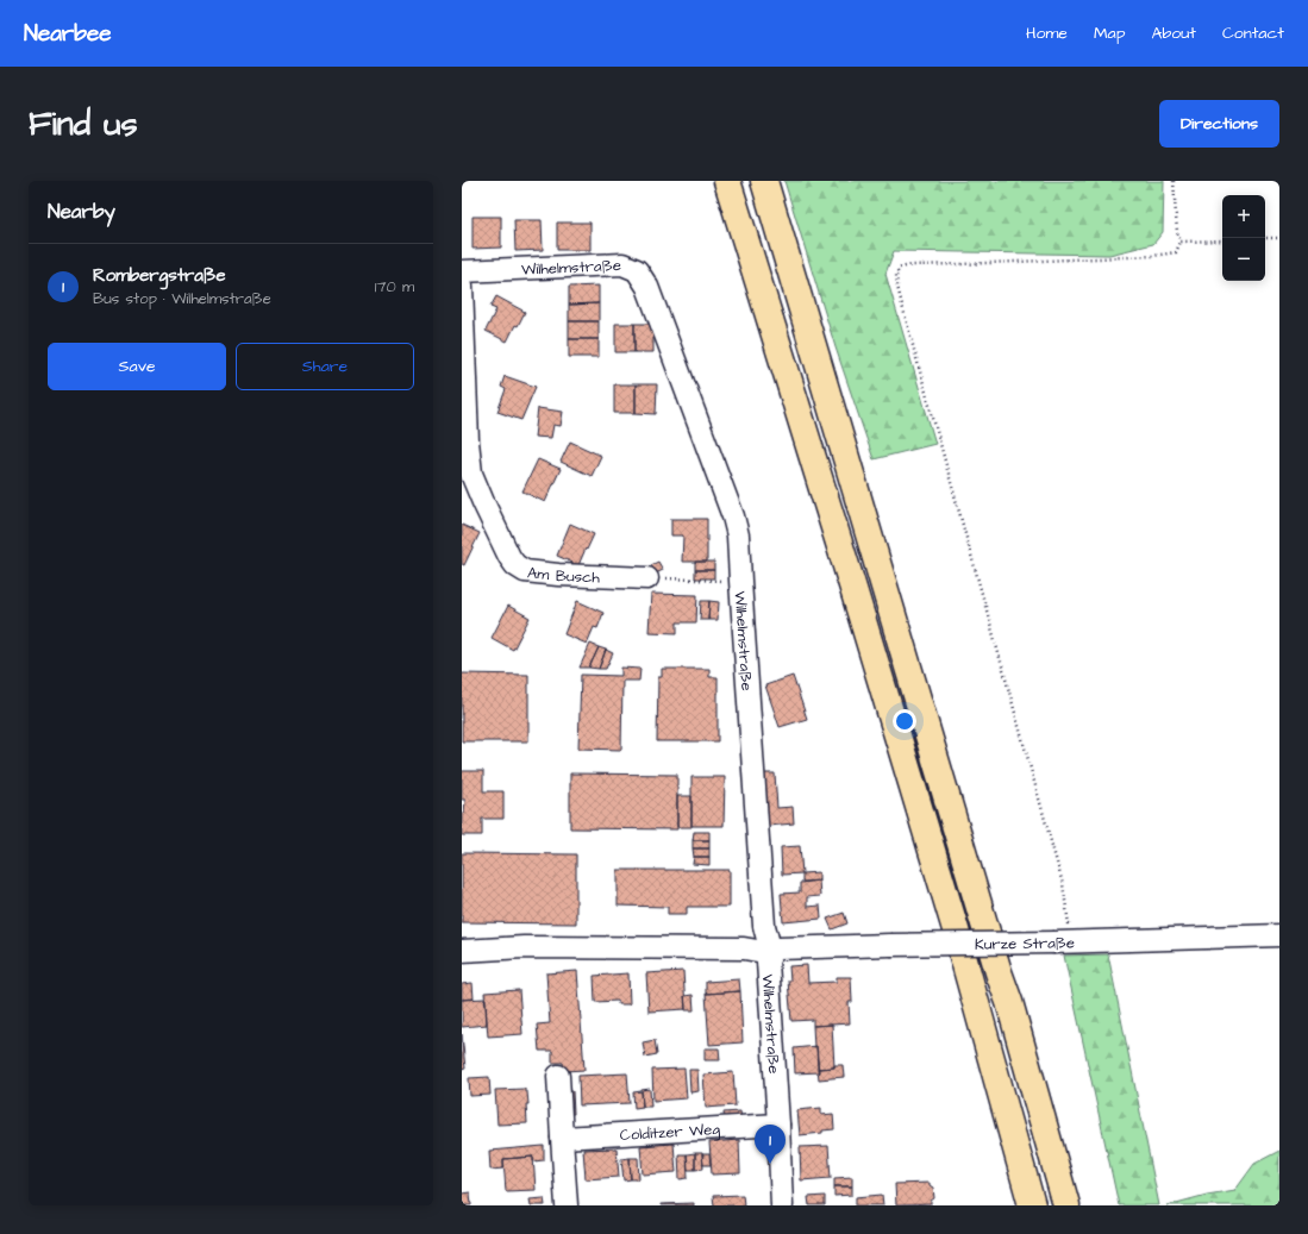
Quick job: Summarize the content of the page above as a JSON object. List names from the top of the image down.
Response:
{
  "streets": {
    "street": [
      "Wilhelmstraße",
      "Am Busch",
      "Kurze Straße",
      "Colditzer Weg"
    ]
  },
  "crossings": [
    ["Wilhelmstraße", "Kurze Straße"],
    ["Wilhelmstraße", "Colditzer Weg"]
  ],
  "page": {
    "header": "Nearbee",
    "nav": [
      "Home",
      "Map",
      "About",
      "Contact"
    ],
    "buttons": [
      "Directions",
      ["Save", "Share"]
    ],
    "title": "Find us",
    "heading": "Nearby",
    "map_buttons": ["+", "−"],
    "list": [
      {
        "mark": "1",
        "name": "Rombergstraße",
        "note": "Bus stop · Wilhelmstraße",
        "value": "170 m"
      }
    ],
    "pins": "1"
  }
}
